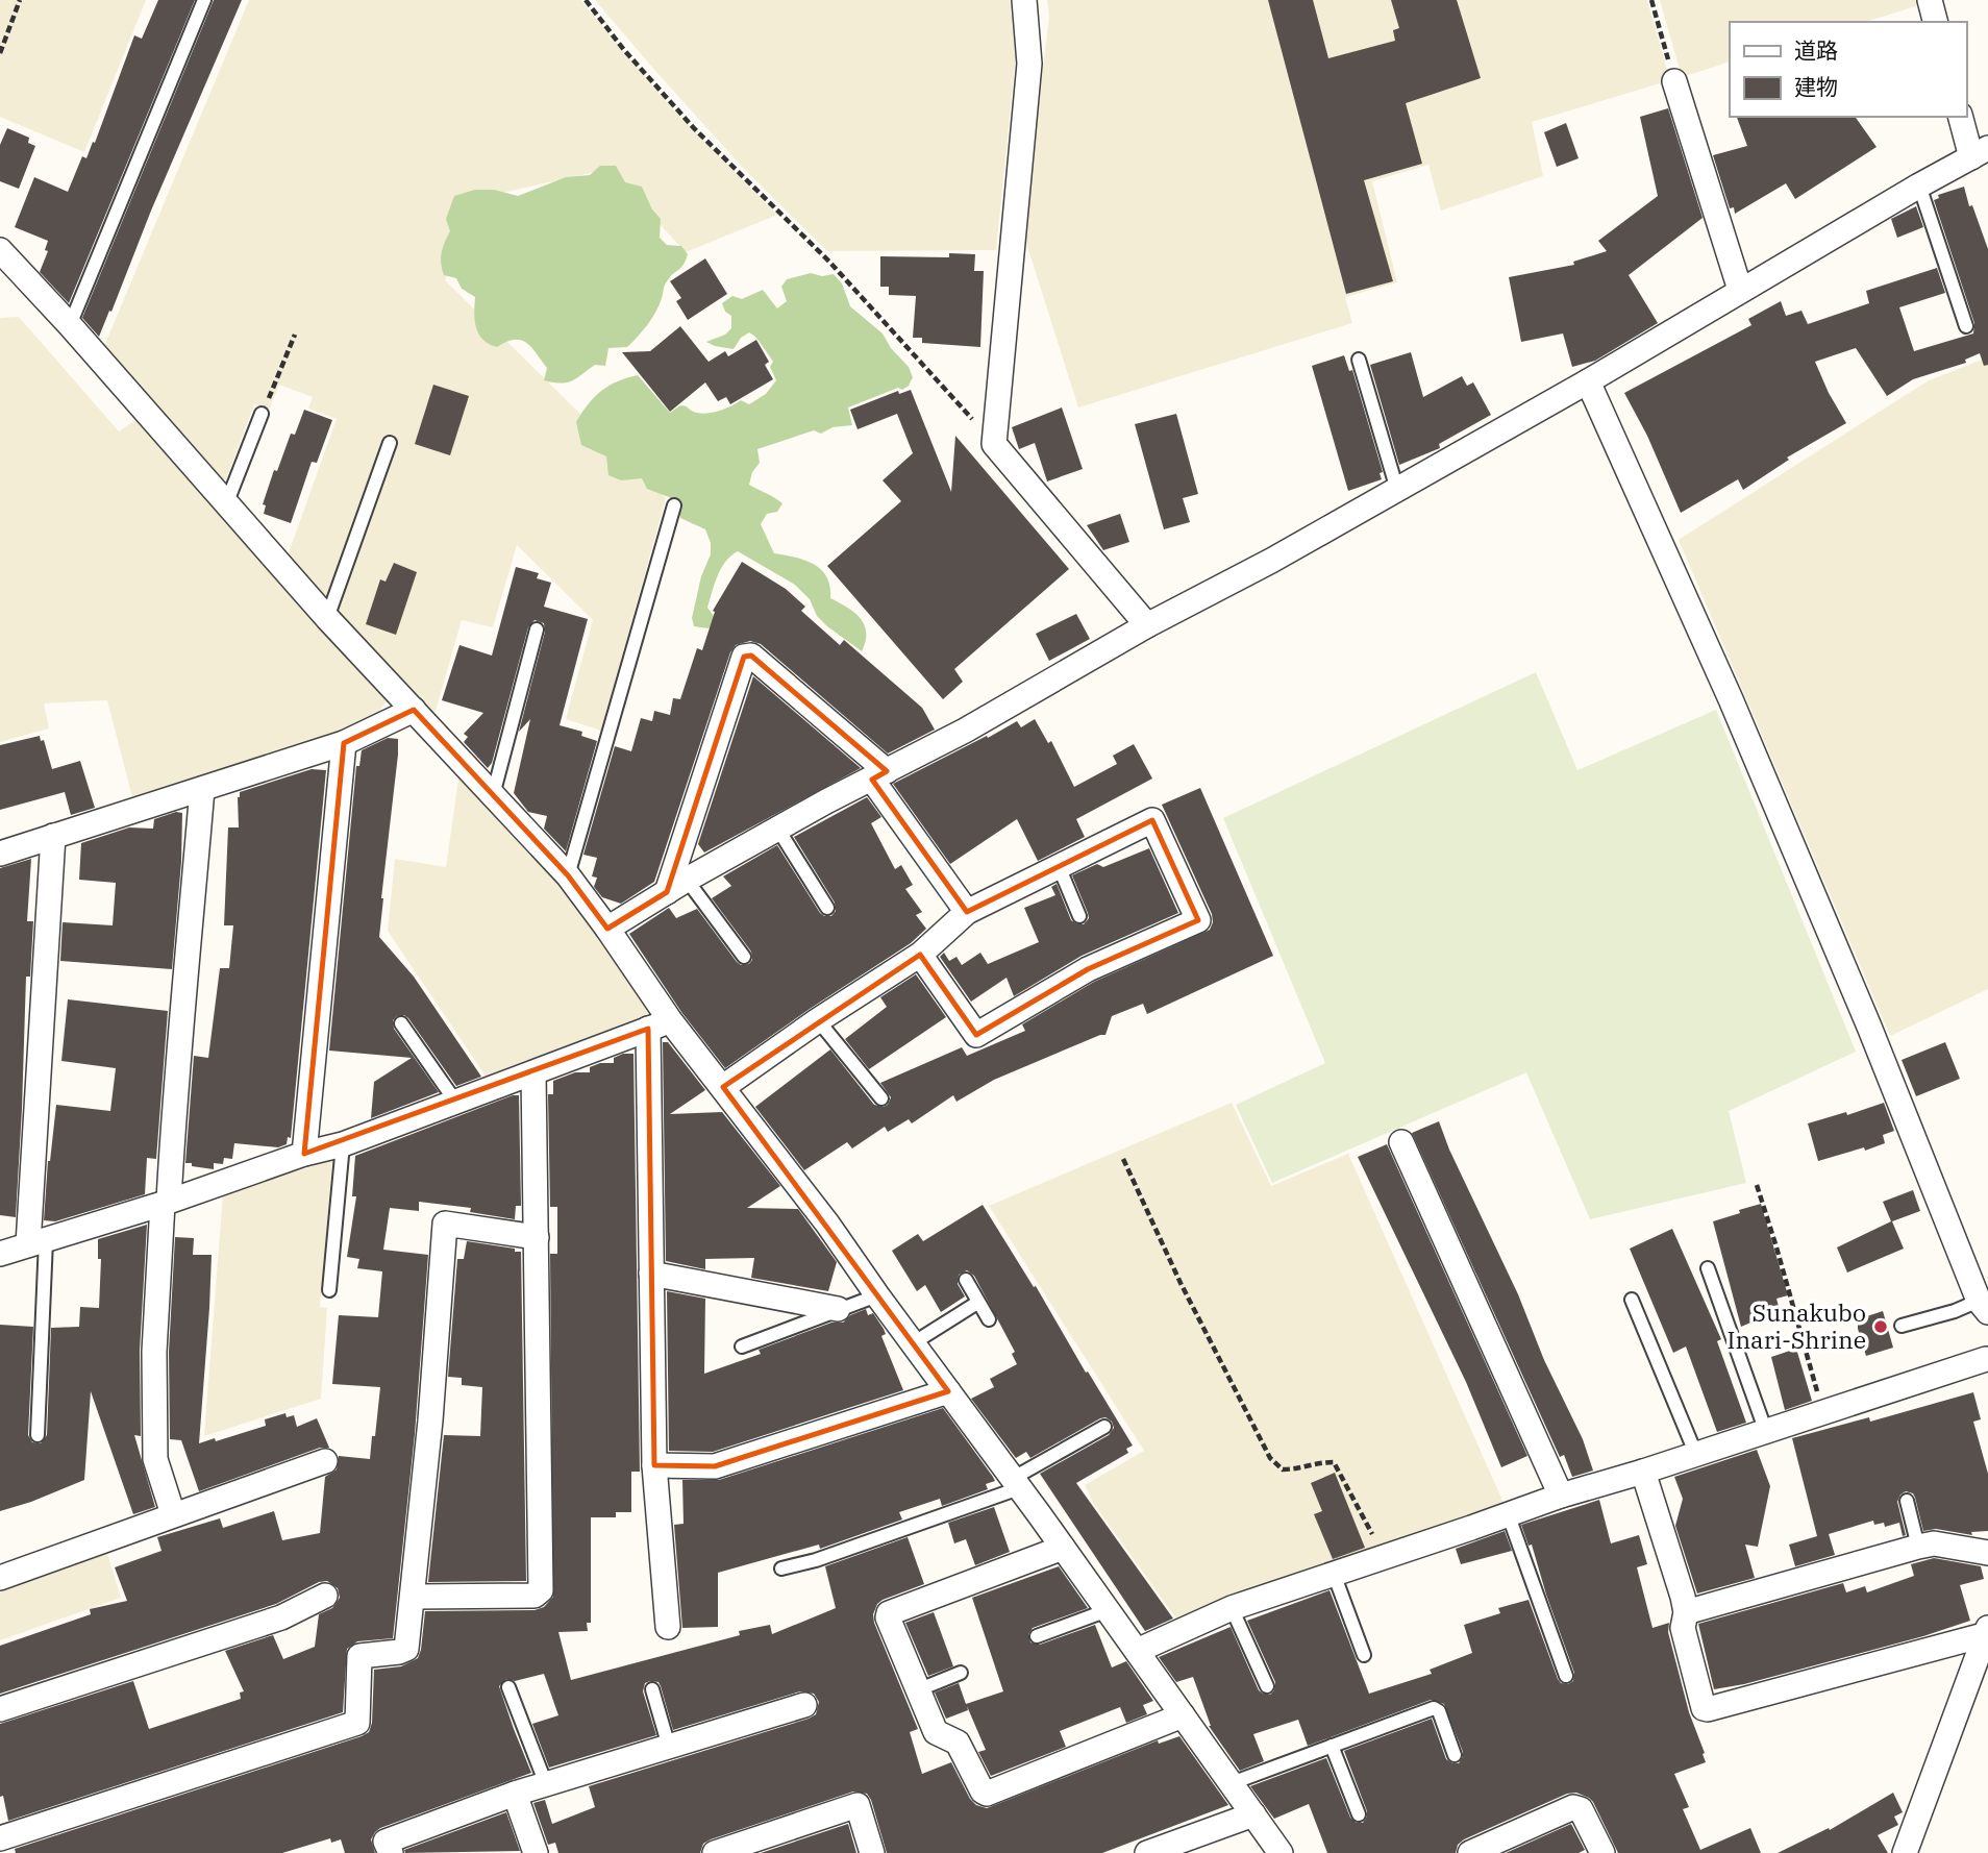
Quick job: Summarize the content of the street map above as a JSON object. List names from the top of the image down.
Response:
{
  "places": ["Sunakubo Inari-Shrine"],
  "legend": ["道路", "建物"]
}
